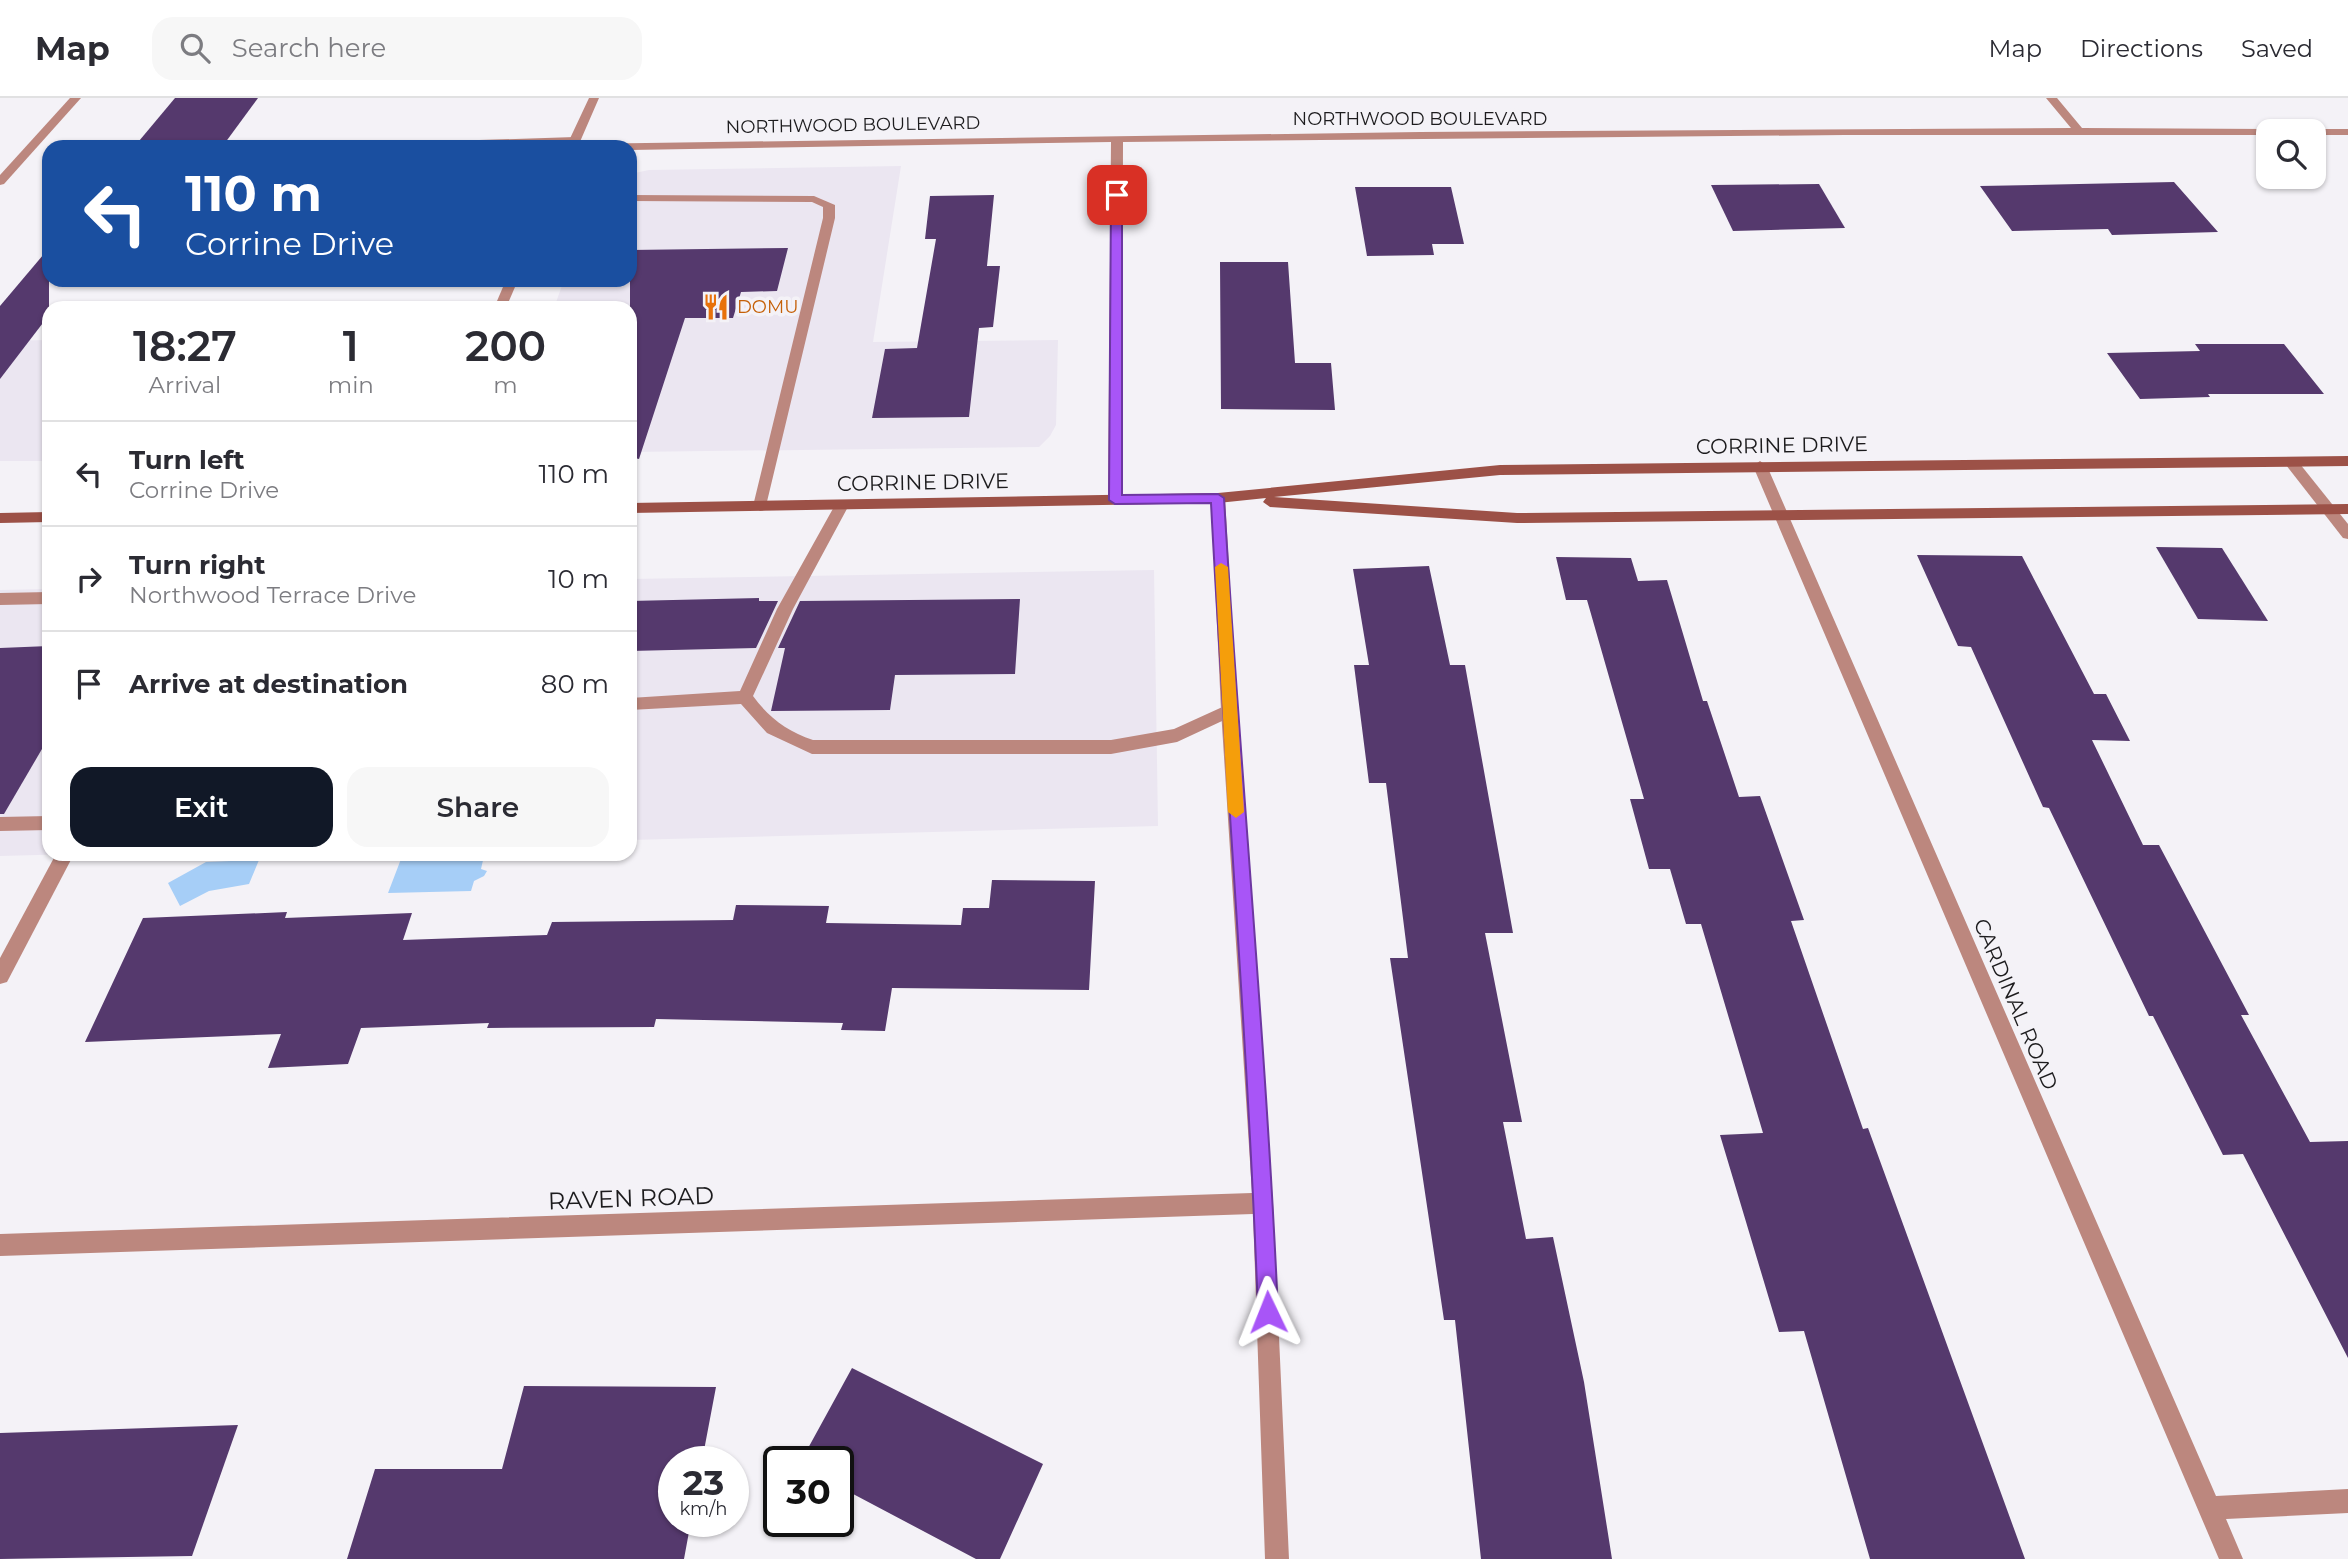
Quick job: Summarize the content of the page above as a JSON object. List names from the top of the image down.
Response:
{
  "streets": {
    "street": [
      "NORTHWOOD BOULEVARD",
      "CORRINE DRIVE",
      "CARDINAL ROAD",
      "RAVEN ROAD"
    ]
  },
  "crossings": [
    ["CORRINE DRIVE", "CARDINAL ROAD"]
  ],
  "places": {
    "restaurant": ["DOMU"]
  },
  "page": {
    "header": "Map",
    "search": "Search here",
    "nav": ["Map", "Directions", "Saved"],
    "turn": ["110 m", "Corrine Drive"],
    "eta": [
      "18:27",
      "Arrival",
      "1",
      "min",
      "200",
      "m"
    ],
    "list": [
      {
        "name": "Turn left",
        "note": "Corrine Drive",
        "value": "110 m"
      },
      {
        "name": "Turn right",
        "note": "Northwood Terrace Drive",
        "value": "10 m"
      },
      {
        "name": "Arrive at destination",
        "value": "80 m"
      }
    ],
    "buttons": ["Exit", "Share"],
    "speed": "23 km/h",
    "limit": "30"
  }
}
